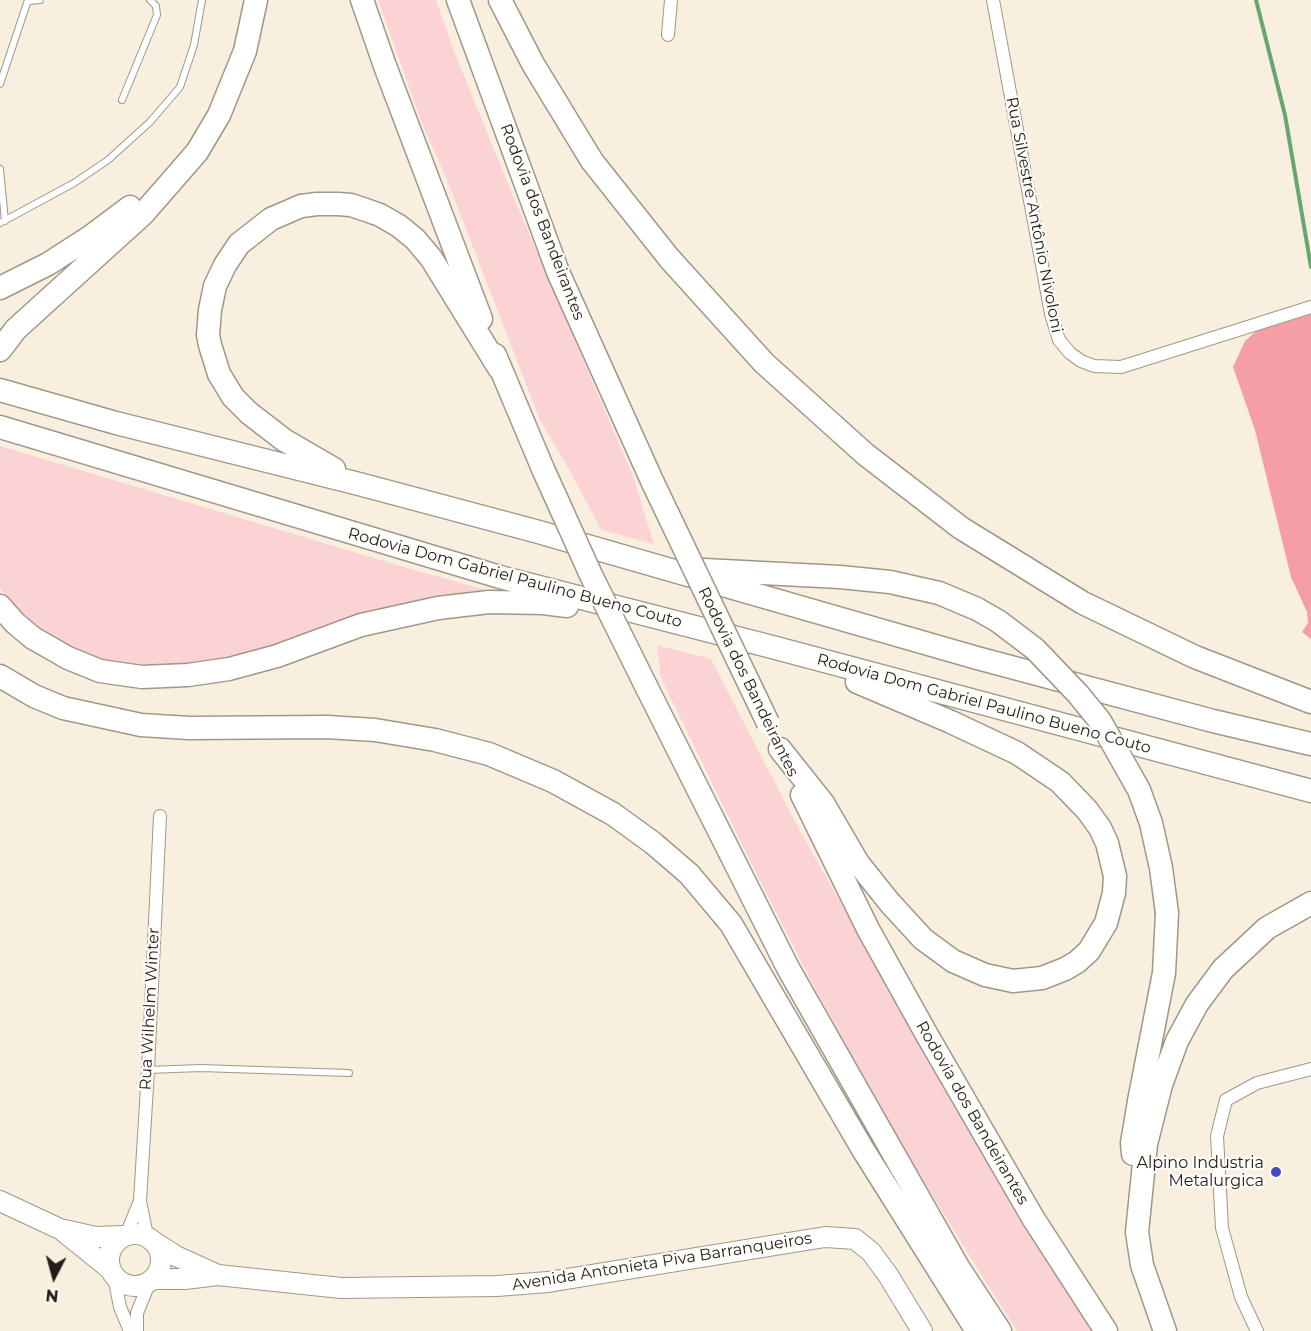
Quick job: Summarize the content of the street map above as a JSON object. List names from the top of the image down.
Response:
{
  "streets": {
    "highway": ["Rodovia dos Bandeirantes", "Rodovia Dom Gabriel Paulino Bueno Couto"],
    "main road": ["Avenida Antonieta Piva Barranqueiros"],
    "street": ["Rua Silvestre Antônio Nivoloni", "Rua Wilhelm Winter"]
  },
  "places": ["Alpino Industria Metalurgica"],
  "north": "bottom"
}
